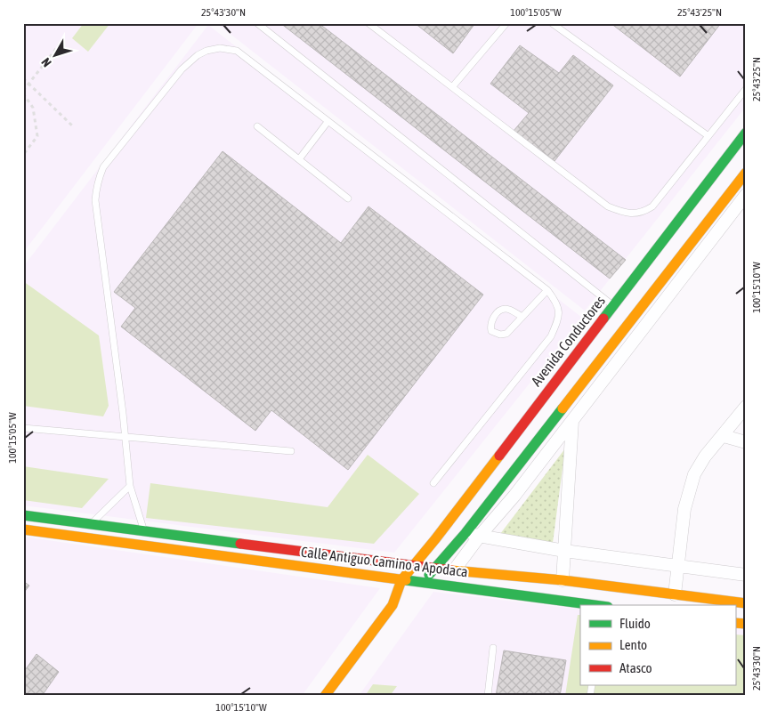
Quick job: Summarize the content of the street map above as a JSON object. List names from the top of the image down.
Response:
{
  "streets": {
    "street": ["Avenida Conductores", "Calle Antiguo Camino a Apodaca"]
  },
  "crossings": [
    ["Avenida Conductores", "Calle Antiguo Camino a Apodaca"]
  ],
  "legend": ["Fluido", "Lento", "Atasco"],
  "north": "bottom left",
  "coordinates": [
    "25°43'30\"N",
    "100°15'05\"W",
    "25°43'25\"N",
    "100°15'10\"W"
  ]
}
